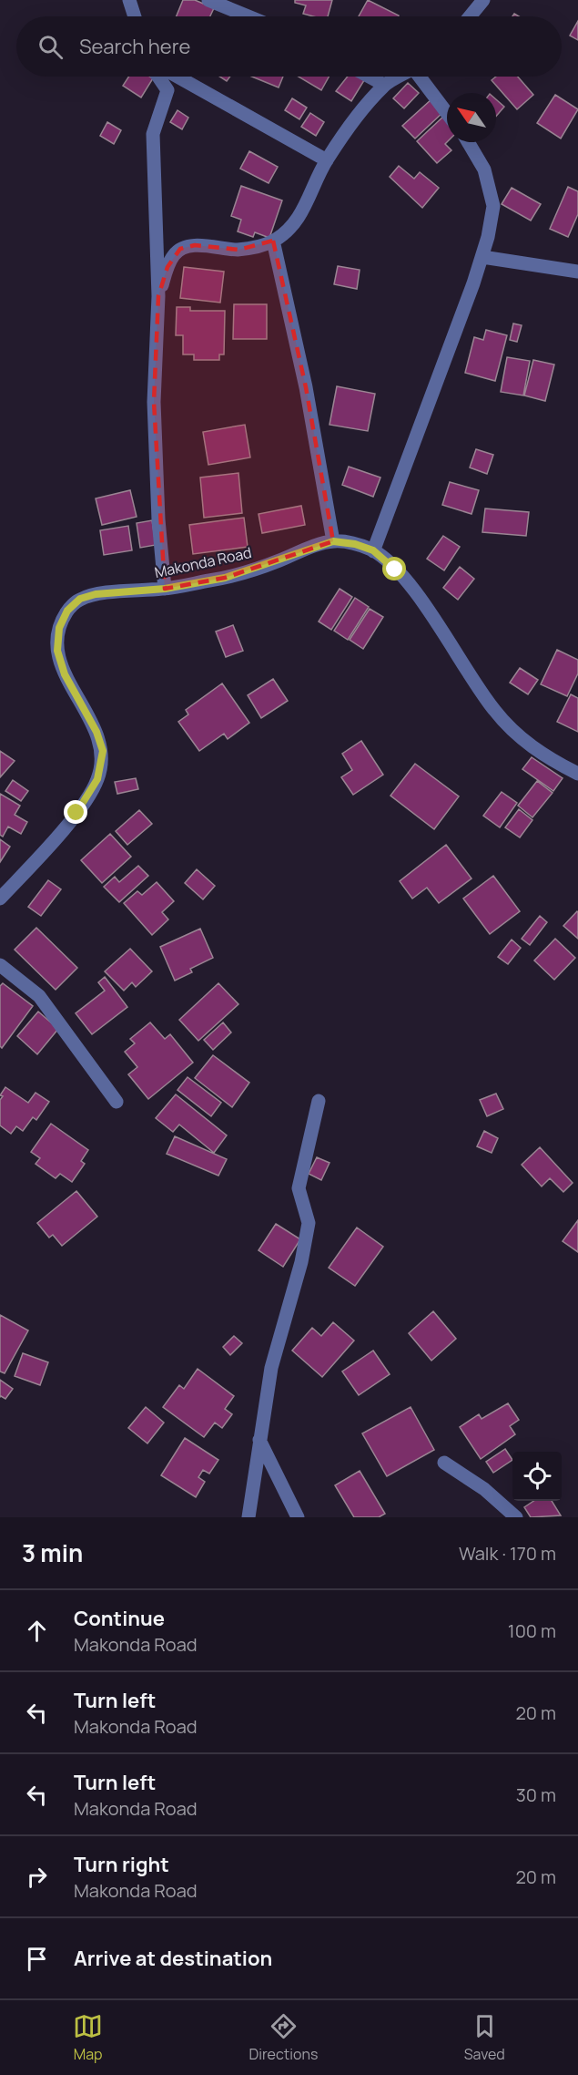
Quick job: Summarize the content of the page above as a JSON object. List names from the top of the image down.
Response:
{
  "streets": {
    "street": ["Makonda Road"]
  },
  "north": "top left",
  "page": {
    "search": "Search here",
    "heading": ["3 min", "Walk · 170 m"],
    "list": [
      ["Continue", "Makonda Road", "100 m"],
      ["Turn left", "Makonda Road", "20 m"],
      ["Turn left", "Makonda Road", "30 m"],
      ["Turn right", "Makonda Road", "20 m"],
      "Arrive at destination"
    ],
    "nav": ["Map", "Directions", "Saved"]
  }
}
